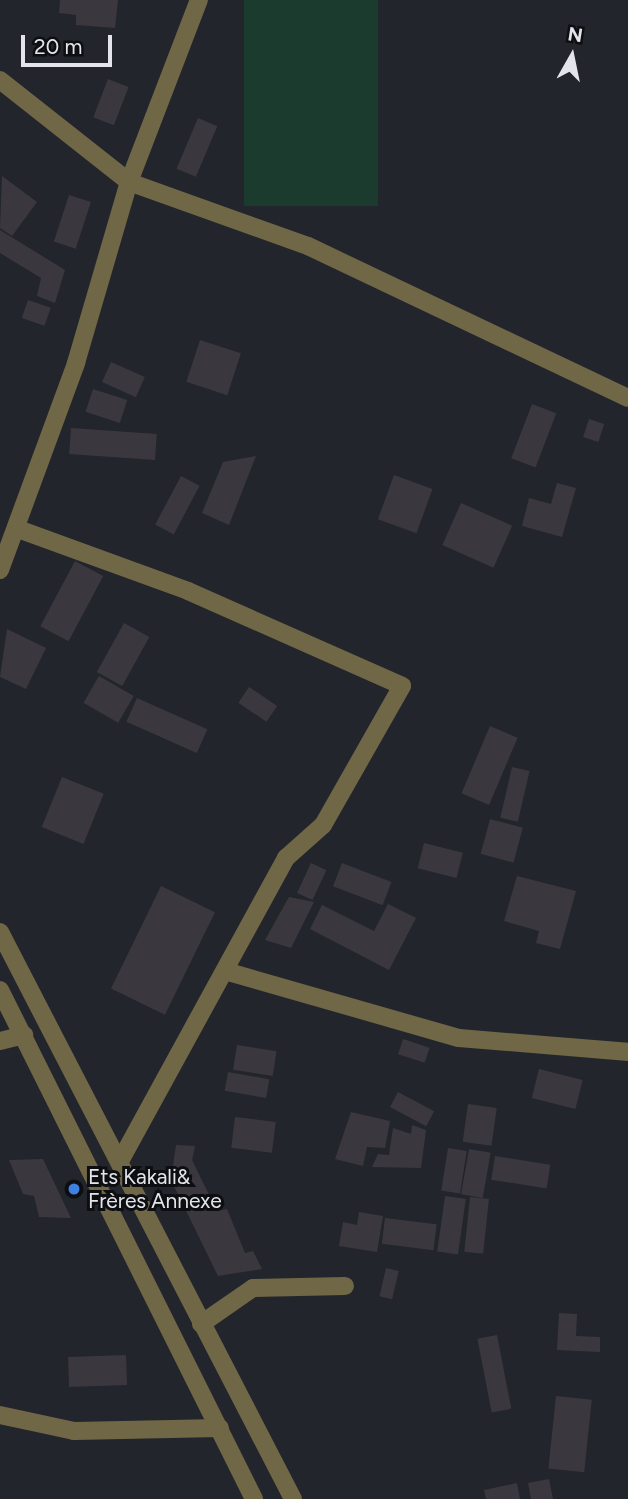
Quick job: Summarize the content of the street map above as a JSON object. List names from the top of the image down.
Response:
{
  "places": ["Ets Kakali& Frères Annexe"],
  "scale_bar": "20 m",
  "north": "top"
}
